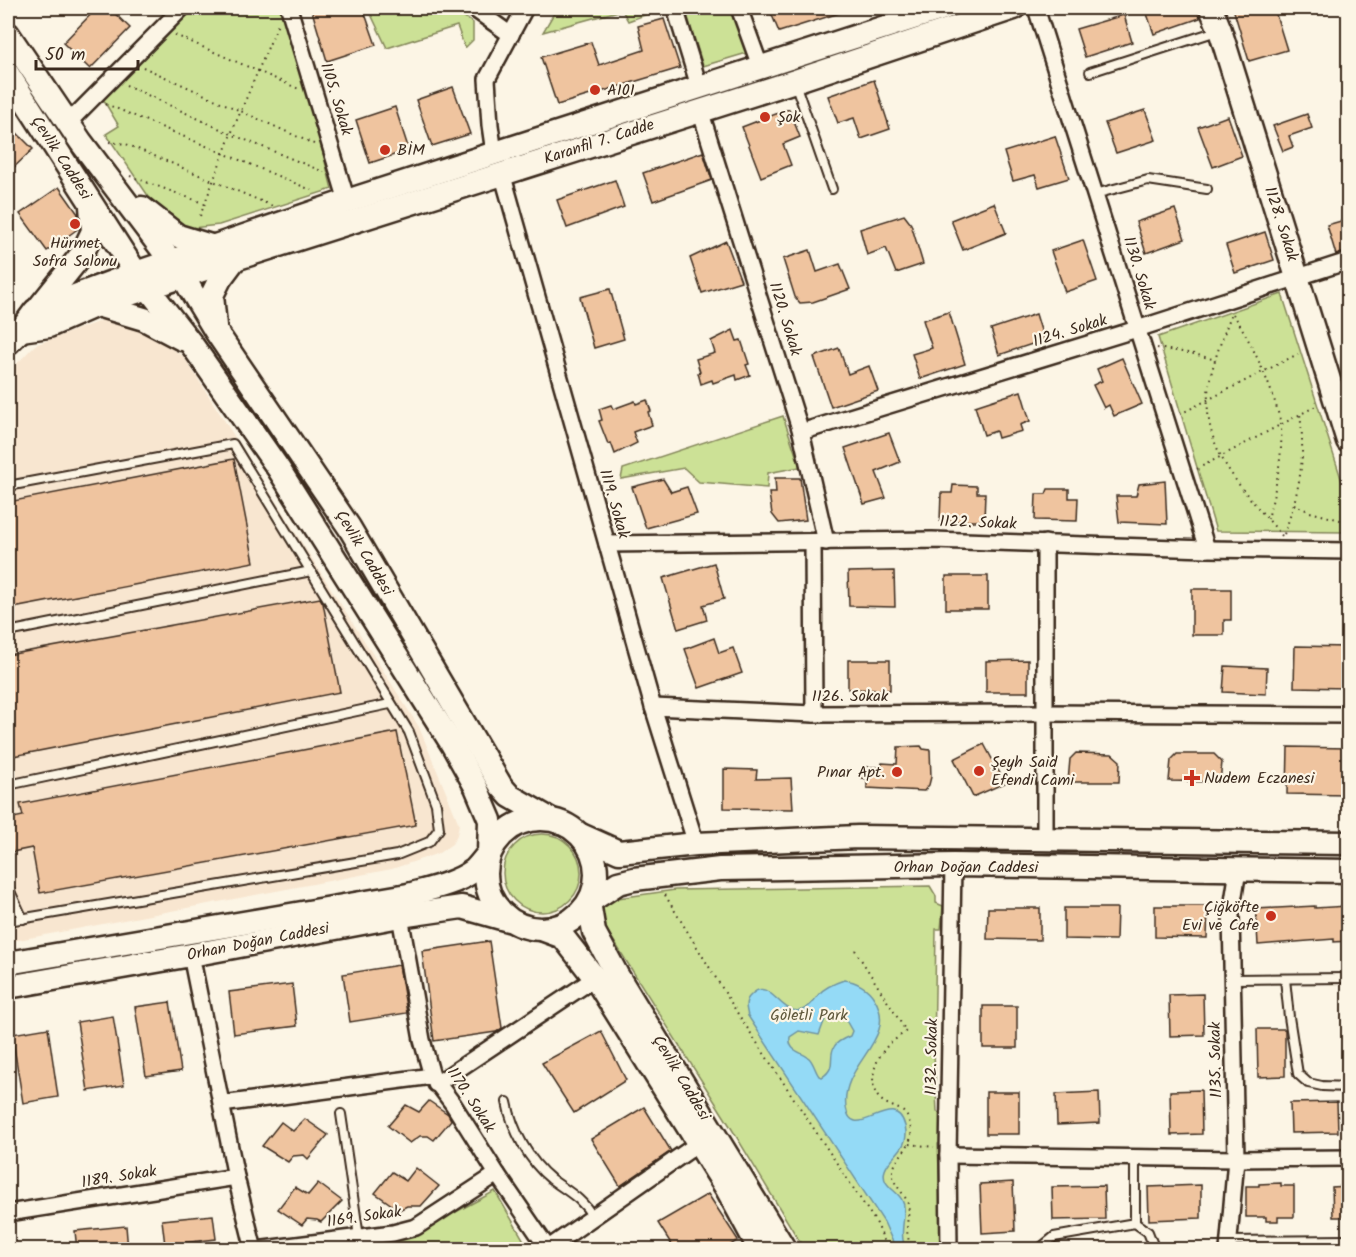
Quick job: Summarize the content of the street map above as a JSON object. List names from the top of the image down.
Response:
{
  "streets": {
    "main road": [
      "Karanfil 7. Cadde",
      "Çevlik Caddesi",
      "1128. Sokak",
      "Orhan Doğan Caddesi"
    ],
    "street": [
      "1105. Sokak",
      "1130. Sokak",
      "1120. Sokak",
      "1124. Sokak",
      "1119. Sokak",
      "1122. Sokak",
      "1126. Sokak",
      "1132. Sokak",
      "1135. Sokak",
      "1170. Sokak",
      "1189. Sokak",
      "1169. Sokak"
    ]
  },
  "crossings": [
    ["1105. Sokak", "Karanfil 7. Cadde"],
    ["Karanfil 7. Cadde", "Çevlik Caddesi"],
    ["Karanfil 7. Cadde", "1120. Sokak"],
    ["Karanfil 7. Cadde", "1119. Sokak"],
    ["Çevlik Caddesi", "Orhan Doğan Caddesi"],
    ["1128. Sokak", "1124. Sokak"],
    ["1130. Sokak", "1124. Sokak"],
    ["1130. Sokak", "1122. Sokak"],
    ["1120. Sokak", "1124. Sokak"],
    ["1120. Sokak", "1122. Sokak"],
    ["1120. Sokak", "1126. Sokak"],
    ["1119. Sokak", "1122. Sokak"],
    ["1119. Sokak", "1126. Sokak"],
    ["Orhan Doğan Caddesi", "1132. Sokak"],
    ["Orhan Doğan Caddesi", "1135. Sokak"],
    ["Orhan Doğan Caddesi", "1170. Sokak"],
    ["1170. Sokak", "1169. Sokak"]
  ],
  "parks": ["Göletli Park"],
  "places": {
    "other": [
      "A101",
      "Şok",
      "BİM",
      "Hürmet Sofra Salonu",
      "Şeyh Said Efendi Cami",
      "Pınar Apt.",
      "Çiğköfte Evi ve Cafe"
    ],
    "health": ["Nudem Eczanesi"]
  },
  "scale_bar": "50 m"
}
